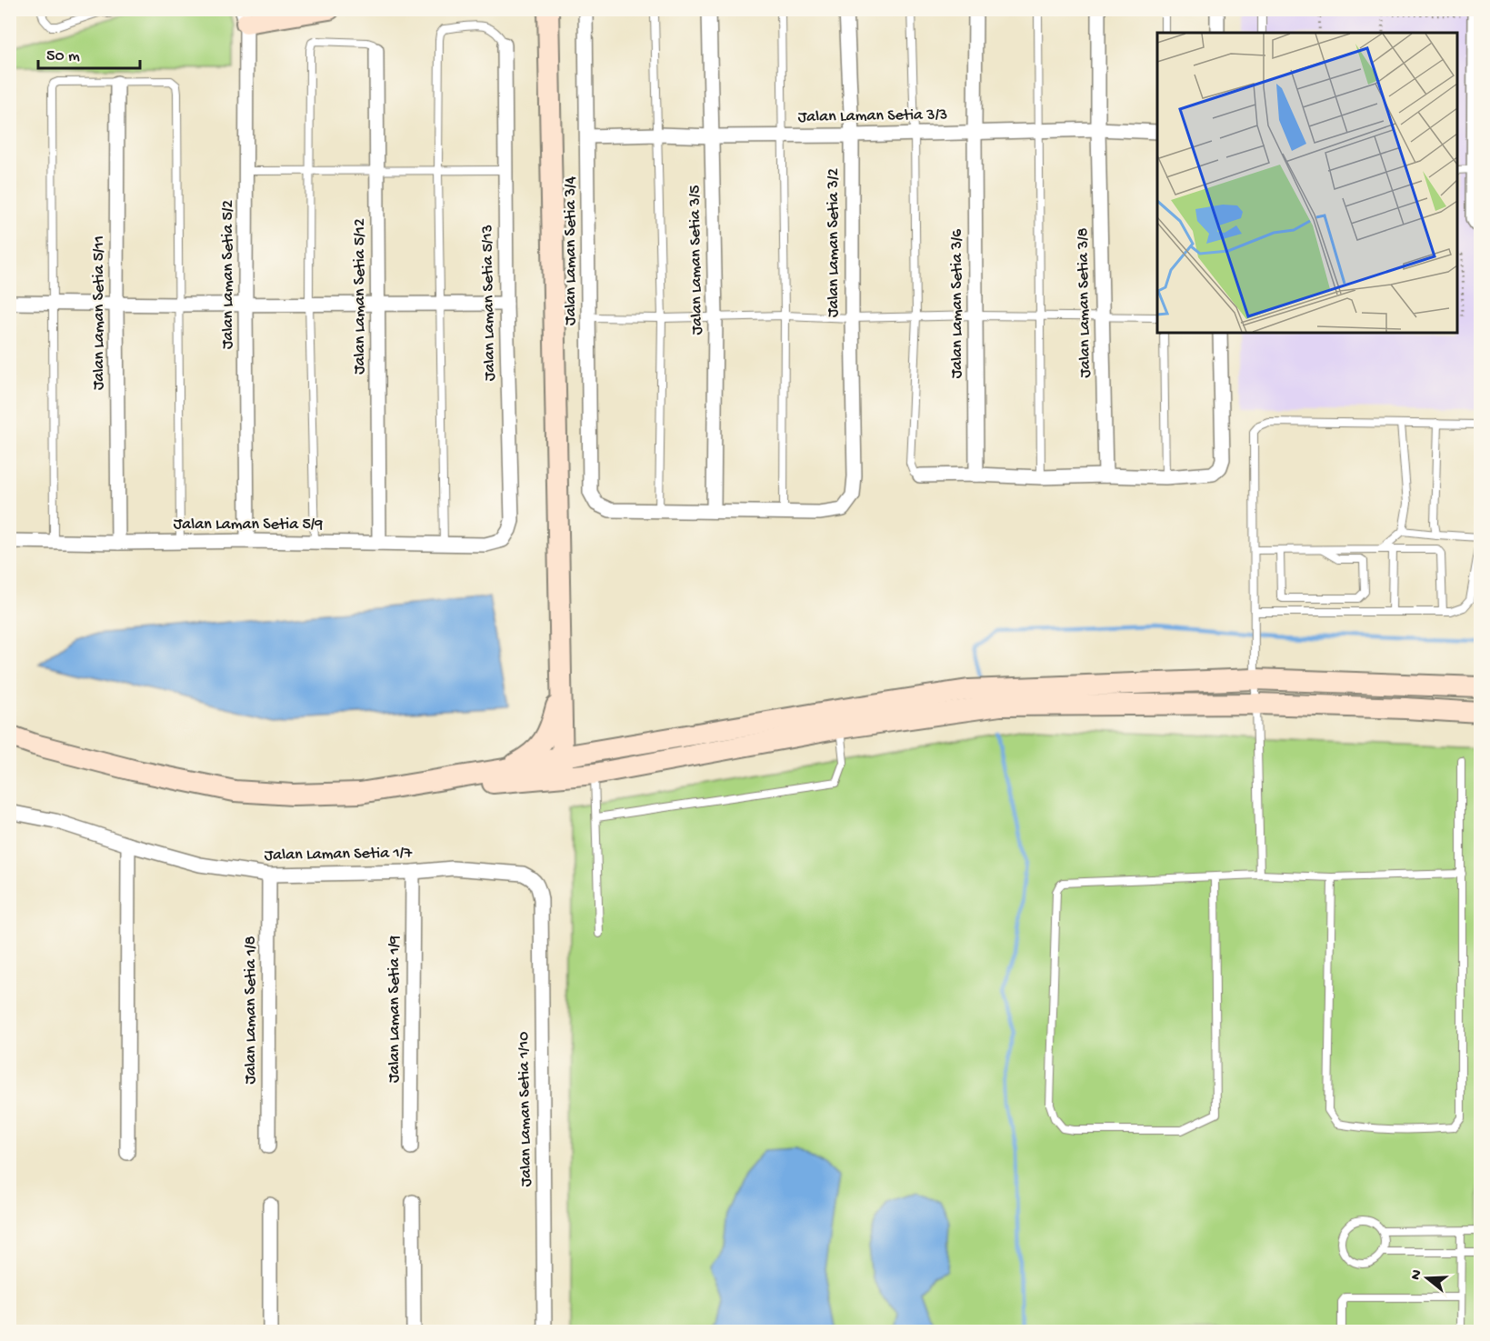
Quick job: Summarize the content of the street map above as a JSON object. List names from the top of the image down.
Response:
{
  "streets": {
    "street": [
      "Jalan Laman Setia 3/3",
      "Jalan Laman Setia 3/2",
      "Jalan Laman Setia 3/4",
      "Jalan Laman Setia 3/5",
      "Jalan Laman Setia 5/2",
      "Jalan Laman Setia 5/12",
      "Jalan Laman Setia 5/13",
      "Jalan Laman Setia 3/8",
      "Jalan Laman Setia 3/6",
      "Jalan Laman Setia 5/11",
      "Jalan Laman Setia 5/9",
      "Jalan Laman Setia 1/7",
      "Jalan Laman Setia 1/9",
      "Jalan Laman Setia 1/8",
      "Jalan Laman Setia 1/10"
    ]
  },
  "crossings": [
    ["Jalan Laman Setia 3/3", "Jalan Laman Setia 3/2"],
    ["Jalan Laman Setia 3/3", "Jalan Laman Setia 3/4"],
    ["Jalan Laman Setia 3/3", "Jalan Laman Setia 3/5"],
    ["Jalan Laman Setia 3/3", "Jalan Laman Setia 3/8"],
    ["Jalan Laman Setia 3/3", "Jalan Laman Setia 3/6"],
    ["Jalan Laman Setia 5/2", "Jalan Laman Setia 5/9"],
    ["Jalan Laman Setia 5/12", "Jalan Laman Setia 5/9"],
    ["Jalan Laman Setia 5/13", "Jalan Laman Setia 5/9"],
    ["Jalan Laman Setia 5/11", "Jalan Laman Setia 5/9"],
    ["Jalan Laman Setia 1/7", "Jalan Laman Setia 1/9"],
    ["Jalan Laman Setia 1/7", "Jalan Laman Setia 1/8"],
    ["Jalan Laman Setia 1/7", "Jalan Laman Setia 1/10"]
  ],
  "scale_bar": "50 m",
  "north": "left"
}
